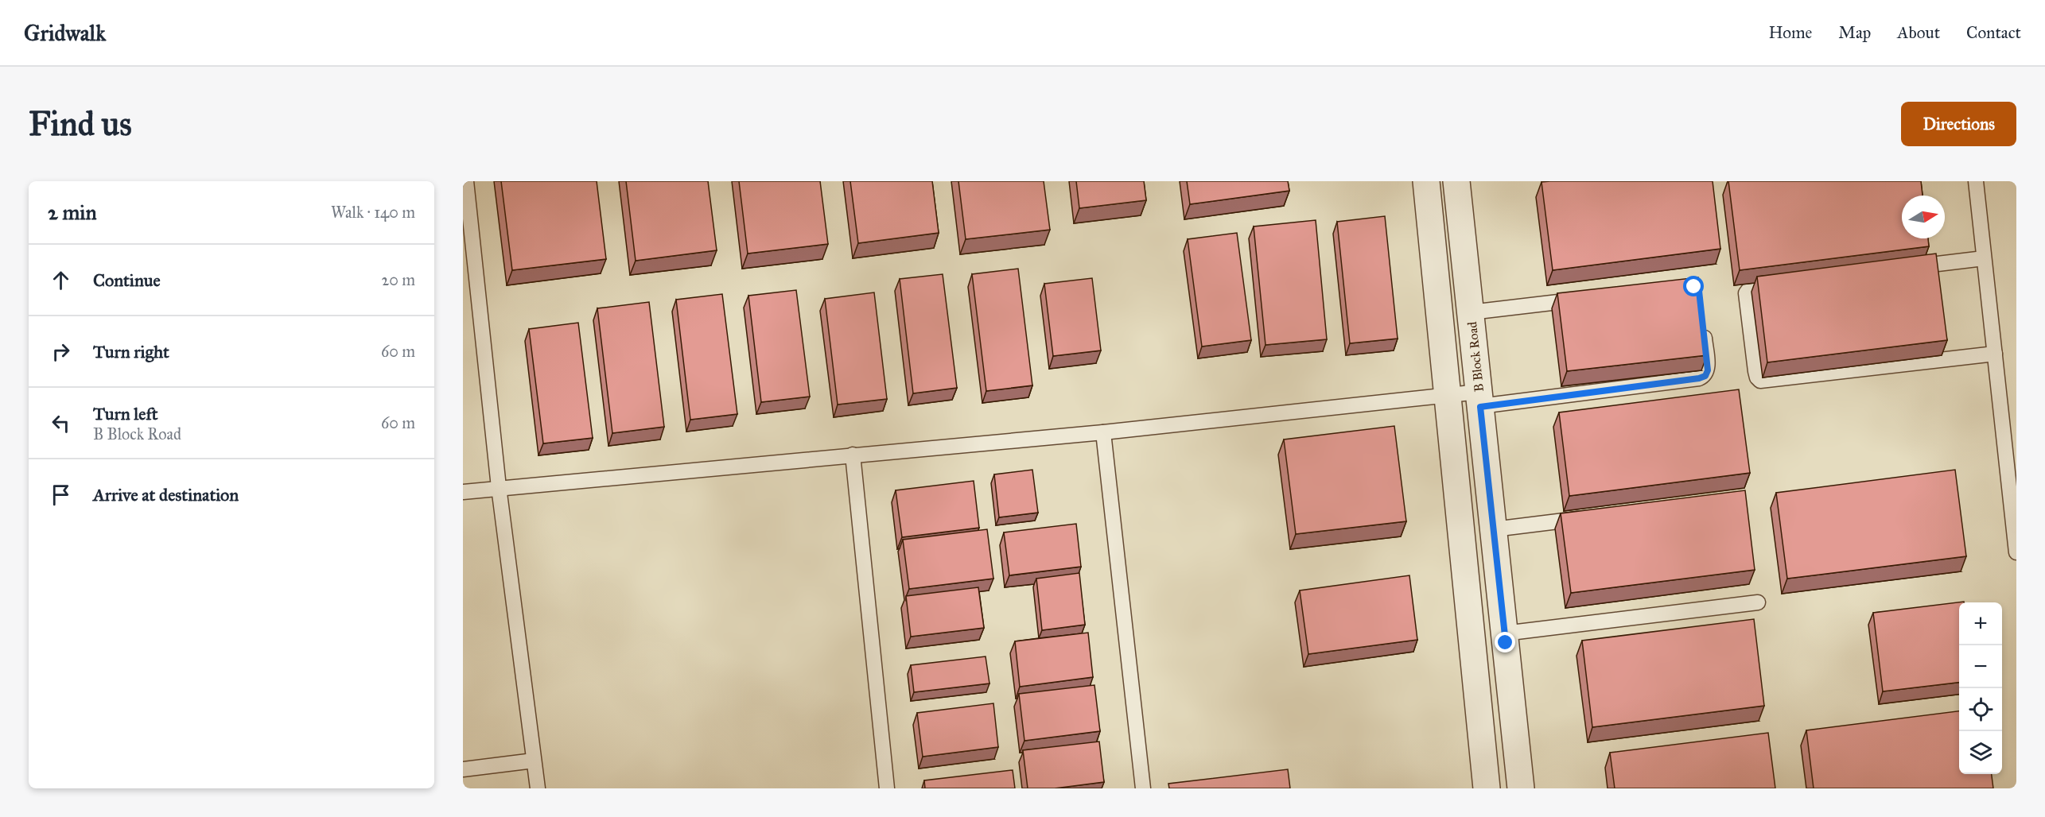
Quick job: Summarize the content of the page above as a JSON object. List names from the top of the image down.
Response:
{
  "streets": {
    "street": ["B Block Road"]
  },
  "north": "right",
  "page": {
    "header": "Gridwalk",
    "nav": [
      "Home",
      "Map",
      "About",
      "Contact"
    ],
    "buttons": "Directions",
    "title": "Find us",
    "heading": ["2 min", "Walk · 140 m"],
    "list": [
      ["Continue", "20 m"],
      ["Turn right", "60 m"],
      ["Turn left", "B Block Road", "60 m"],
      "Arrive at destination"
    ],
    "map_buttons": ["+", "−"]
  }
}
